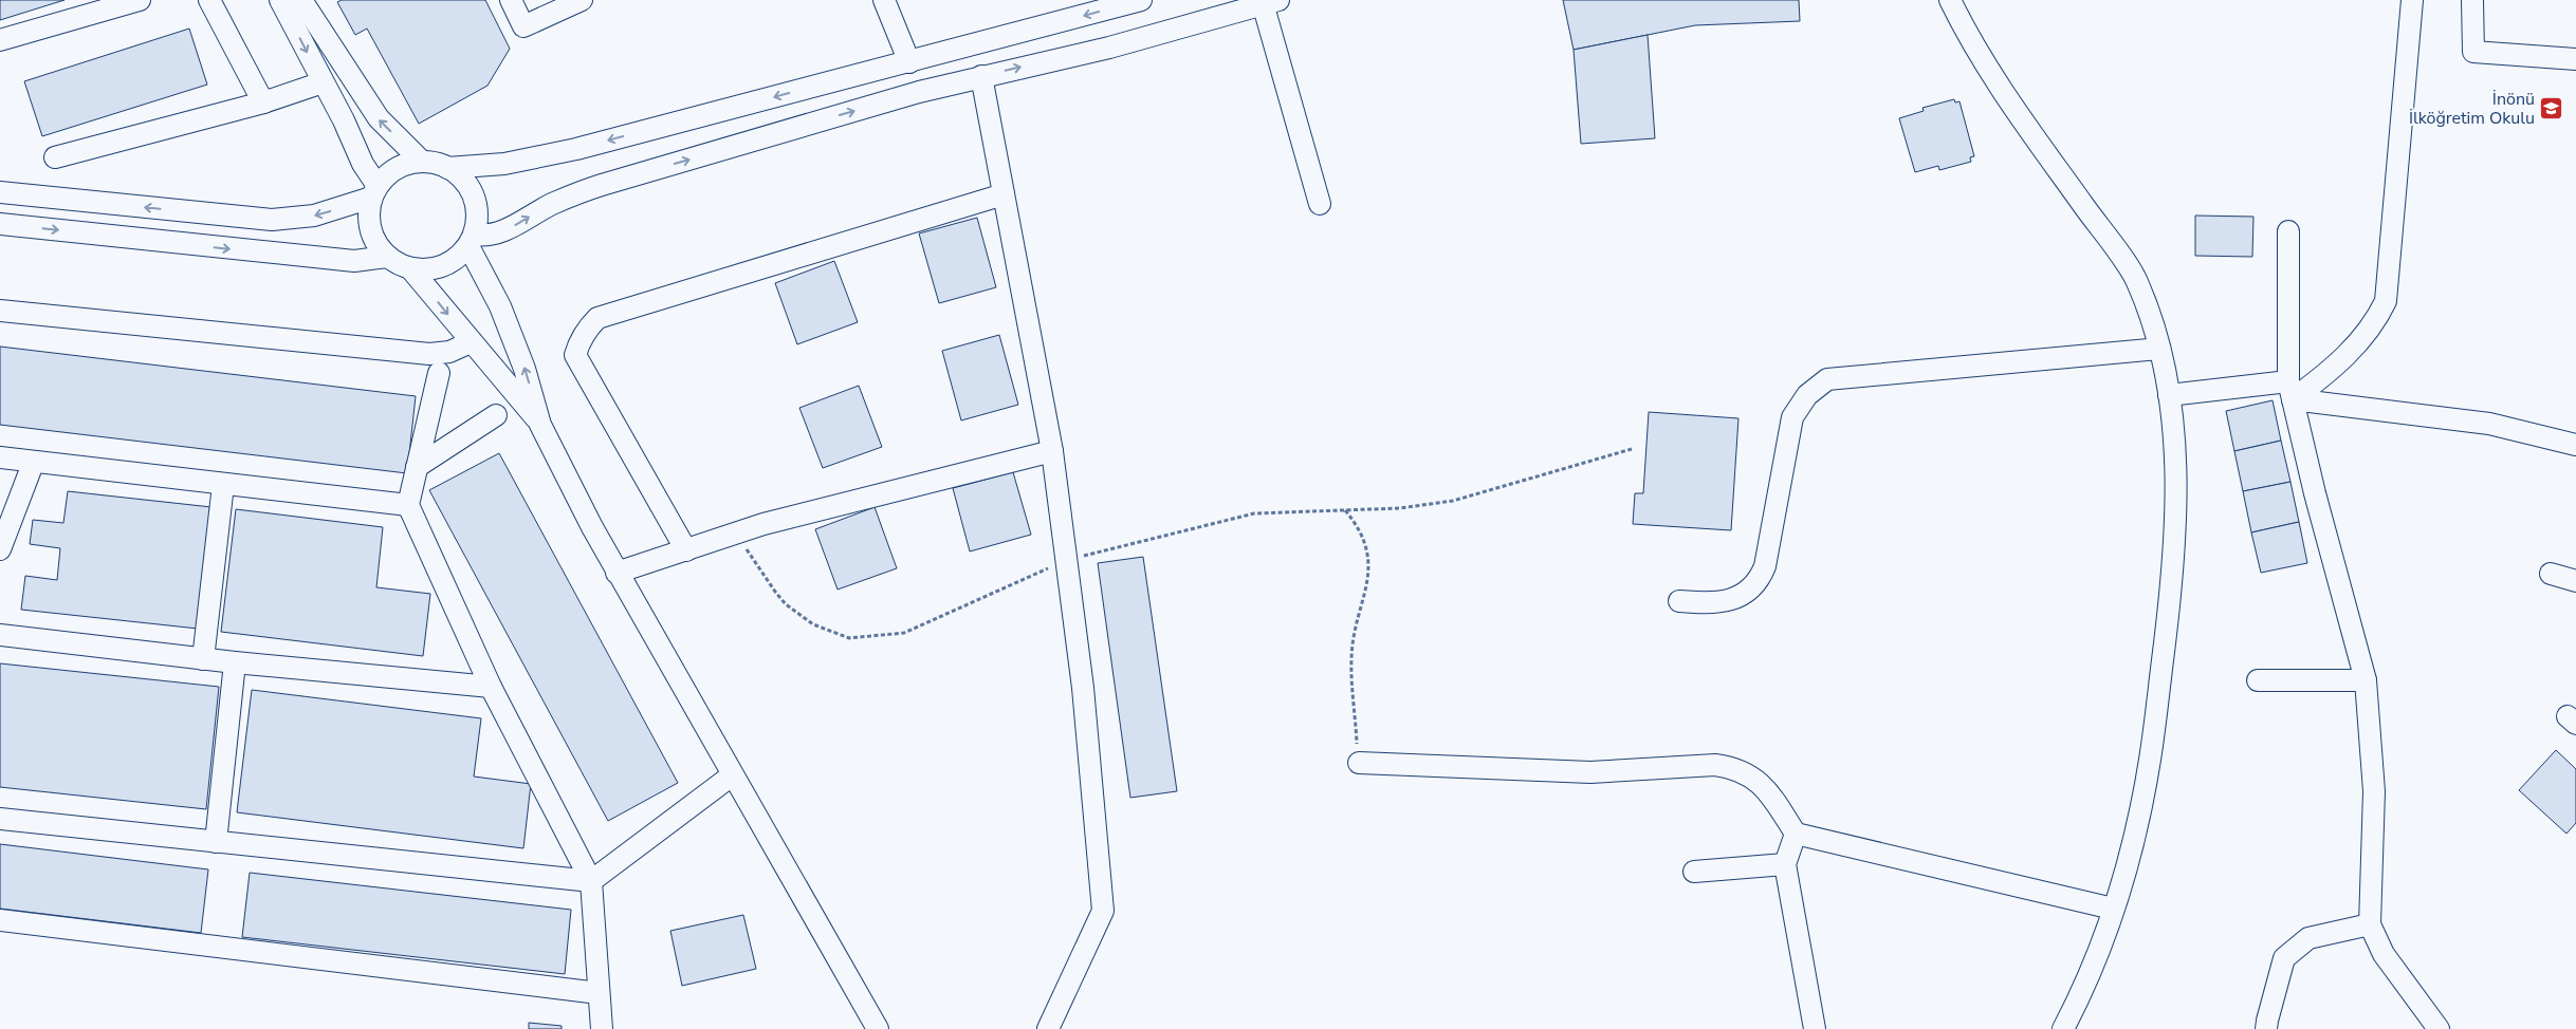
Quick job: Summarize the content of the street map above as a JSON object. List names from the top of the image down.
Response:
{
  "places": {
    "school or university": ["İnönü İlköğretim Okulu"]
  }
}
